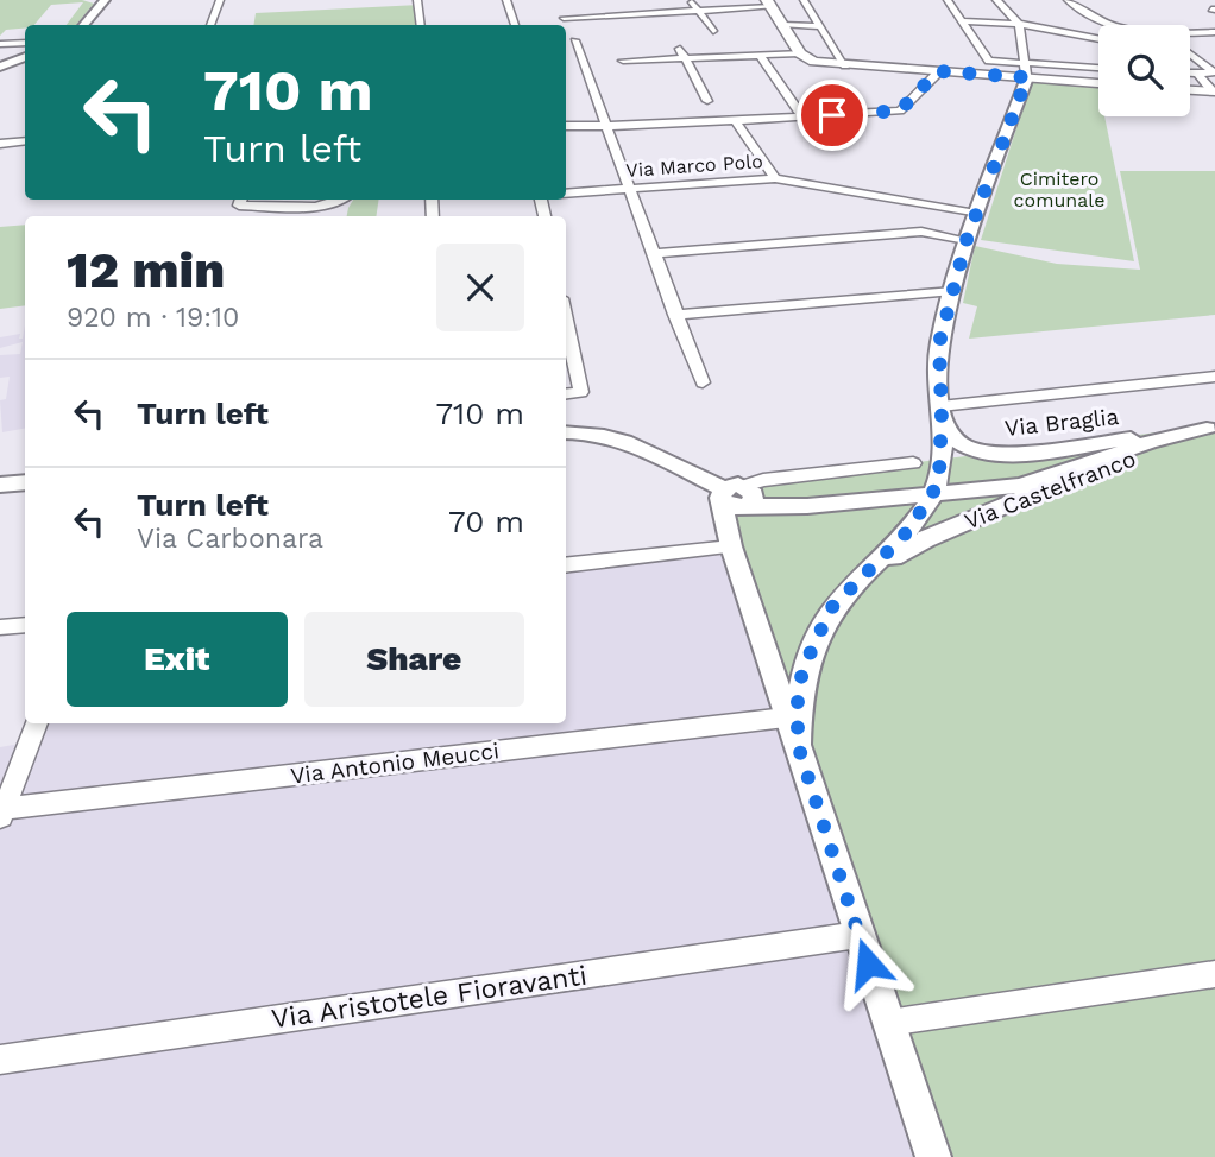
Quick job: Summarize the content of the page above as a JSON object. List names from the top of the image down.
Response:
{
  "streets": {
    "street": [
      "Via Marco Polo",
      "Via Braglia",
      "Via Castelfranco",
      "Via Antonio Meucci",
      "Via Aristotele Fioravanti"
    ]
  },
  "crossings": [
    ["Via Marco Polo", "Via Castelfranco"],
    ["Via Braglia", "Via Castelfranco"],
    ["Via Castelfranco", "Via Antonio Meucci"],
    ["Via Castelfranco", "Via Aristotele Fioravanti"]
  ],
  "parks": ["Cimitero comunale"],
  "page": {
    "turn": ["710 m", "Turn left"],
    "heading": ["12 min", "920 m · 19:10"],
    "list": [
      {
        "name": "Turn left",
        "value": "710 m"
      },
      {
        "name": "Turn left",
        "note": "Via Carbonara",
        "value": "70 m"
      }
    ],
    "buttons": ["Exit", "Share"]
  }
}
